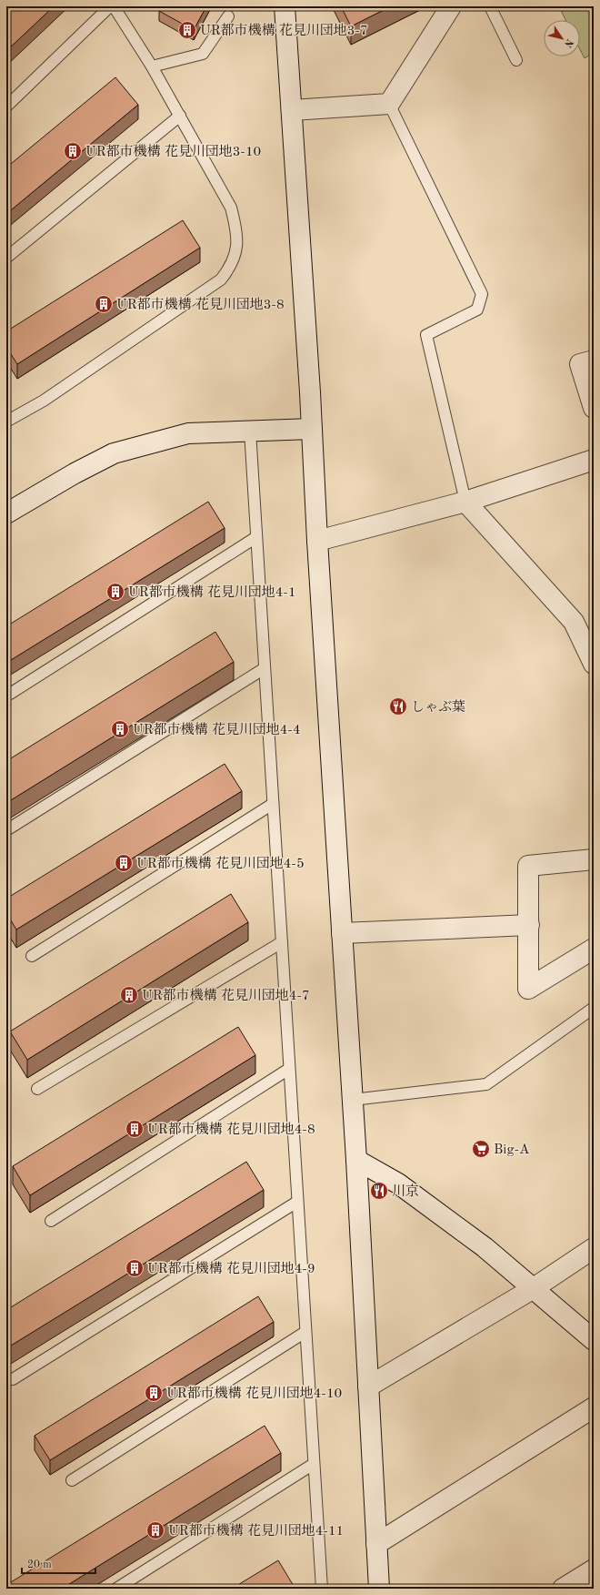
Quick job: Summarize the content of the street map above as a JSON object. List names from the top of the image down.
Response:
{
  "places": {
    "building": [
      "UR都市機構 花見川団地3-7",
      "UR都市機構 花見川団地3-10",
      "UR都市機構 花見川団地3-8",
      "UR都市機構 花見川団地4-1",
      "UR都市機構 花見川団地4-4",
      "UR都市機構 花見川団地4-5",
      "UR都市機構 花見川団地4-7",
      "UR都市機構 花見川団地4-8",
      "UR都市機構 花見川団地4-9",
      "UR都市機構 花見川団地4-10",
      "UR都市機構 花見川団地4-11"
    ],
    "restaurant": ["しゃぶ葉", "川京"],
    "supermarket": ["Big-A"]
  },
  "scale_bar": "20 m",
  "north": "bottom right"
}
